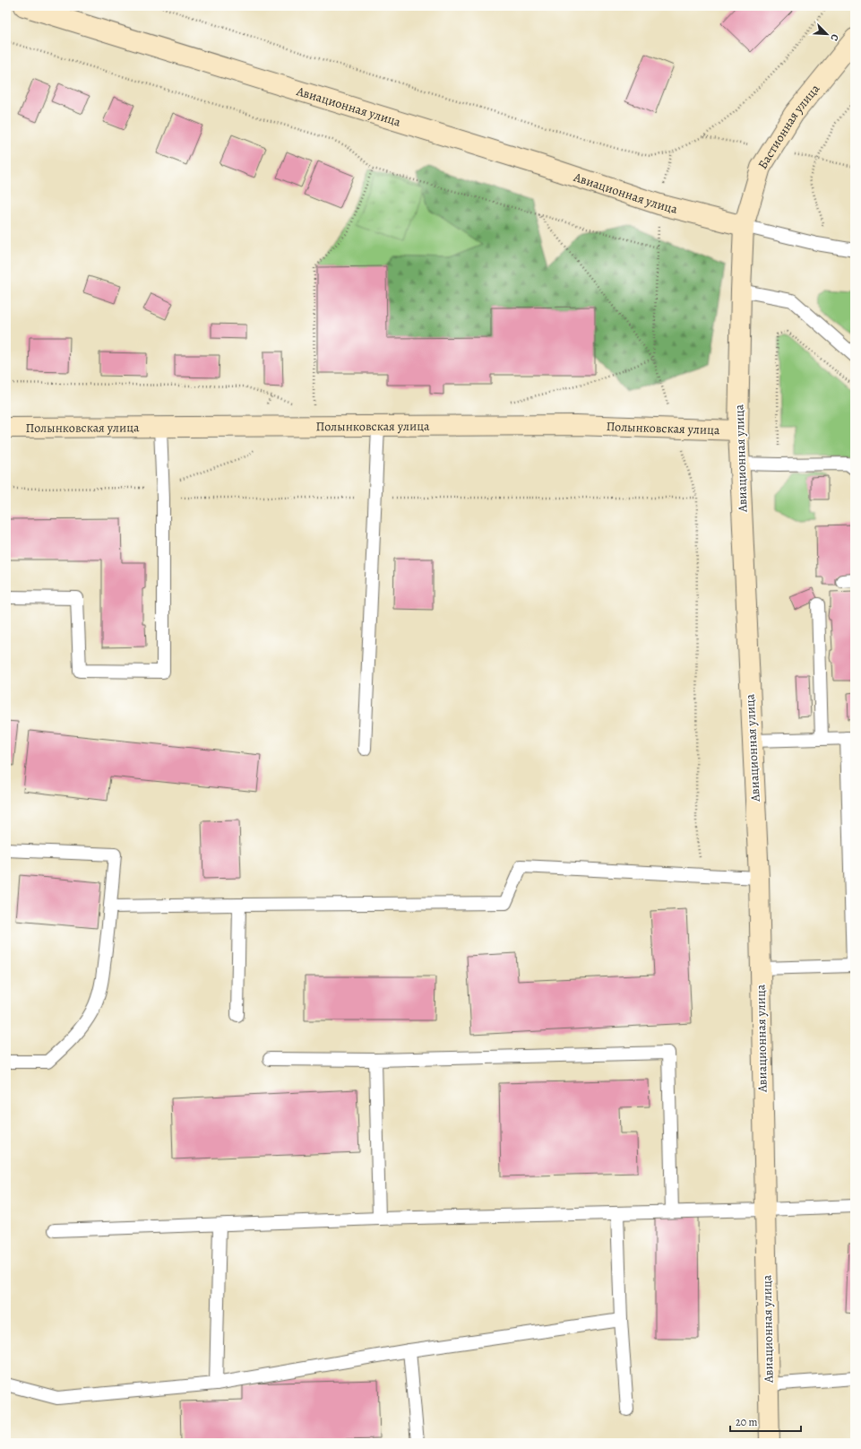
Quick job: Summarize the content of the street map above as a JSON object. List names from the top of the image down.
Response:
{
  "streets": {
    "main road": ["Авиационная улица", "Бастионная улица", "Полынковская улица"]
  },
  "crossings": [
    ["Авиационная улица", "Бастионная улица"],
    ["Авиационная улица", "Полынковская улица"]
  ],
  "scale_bar": "20 m",
  "north": "bottom right"
}
